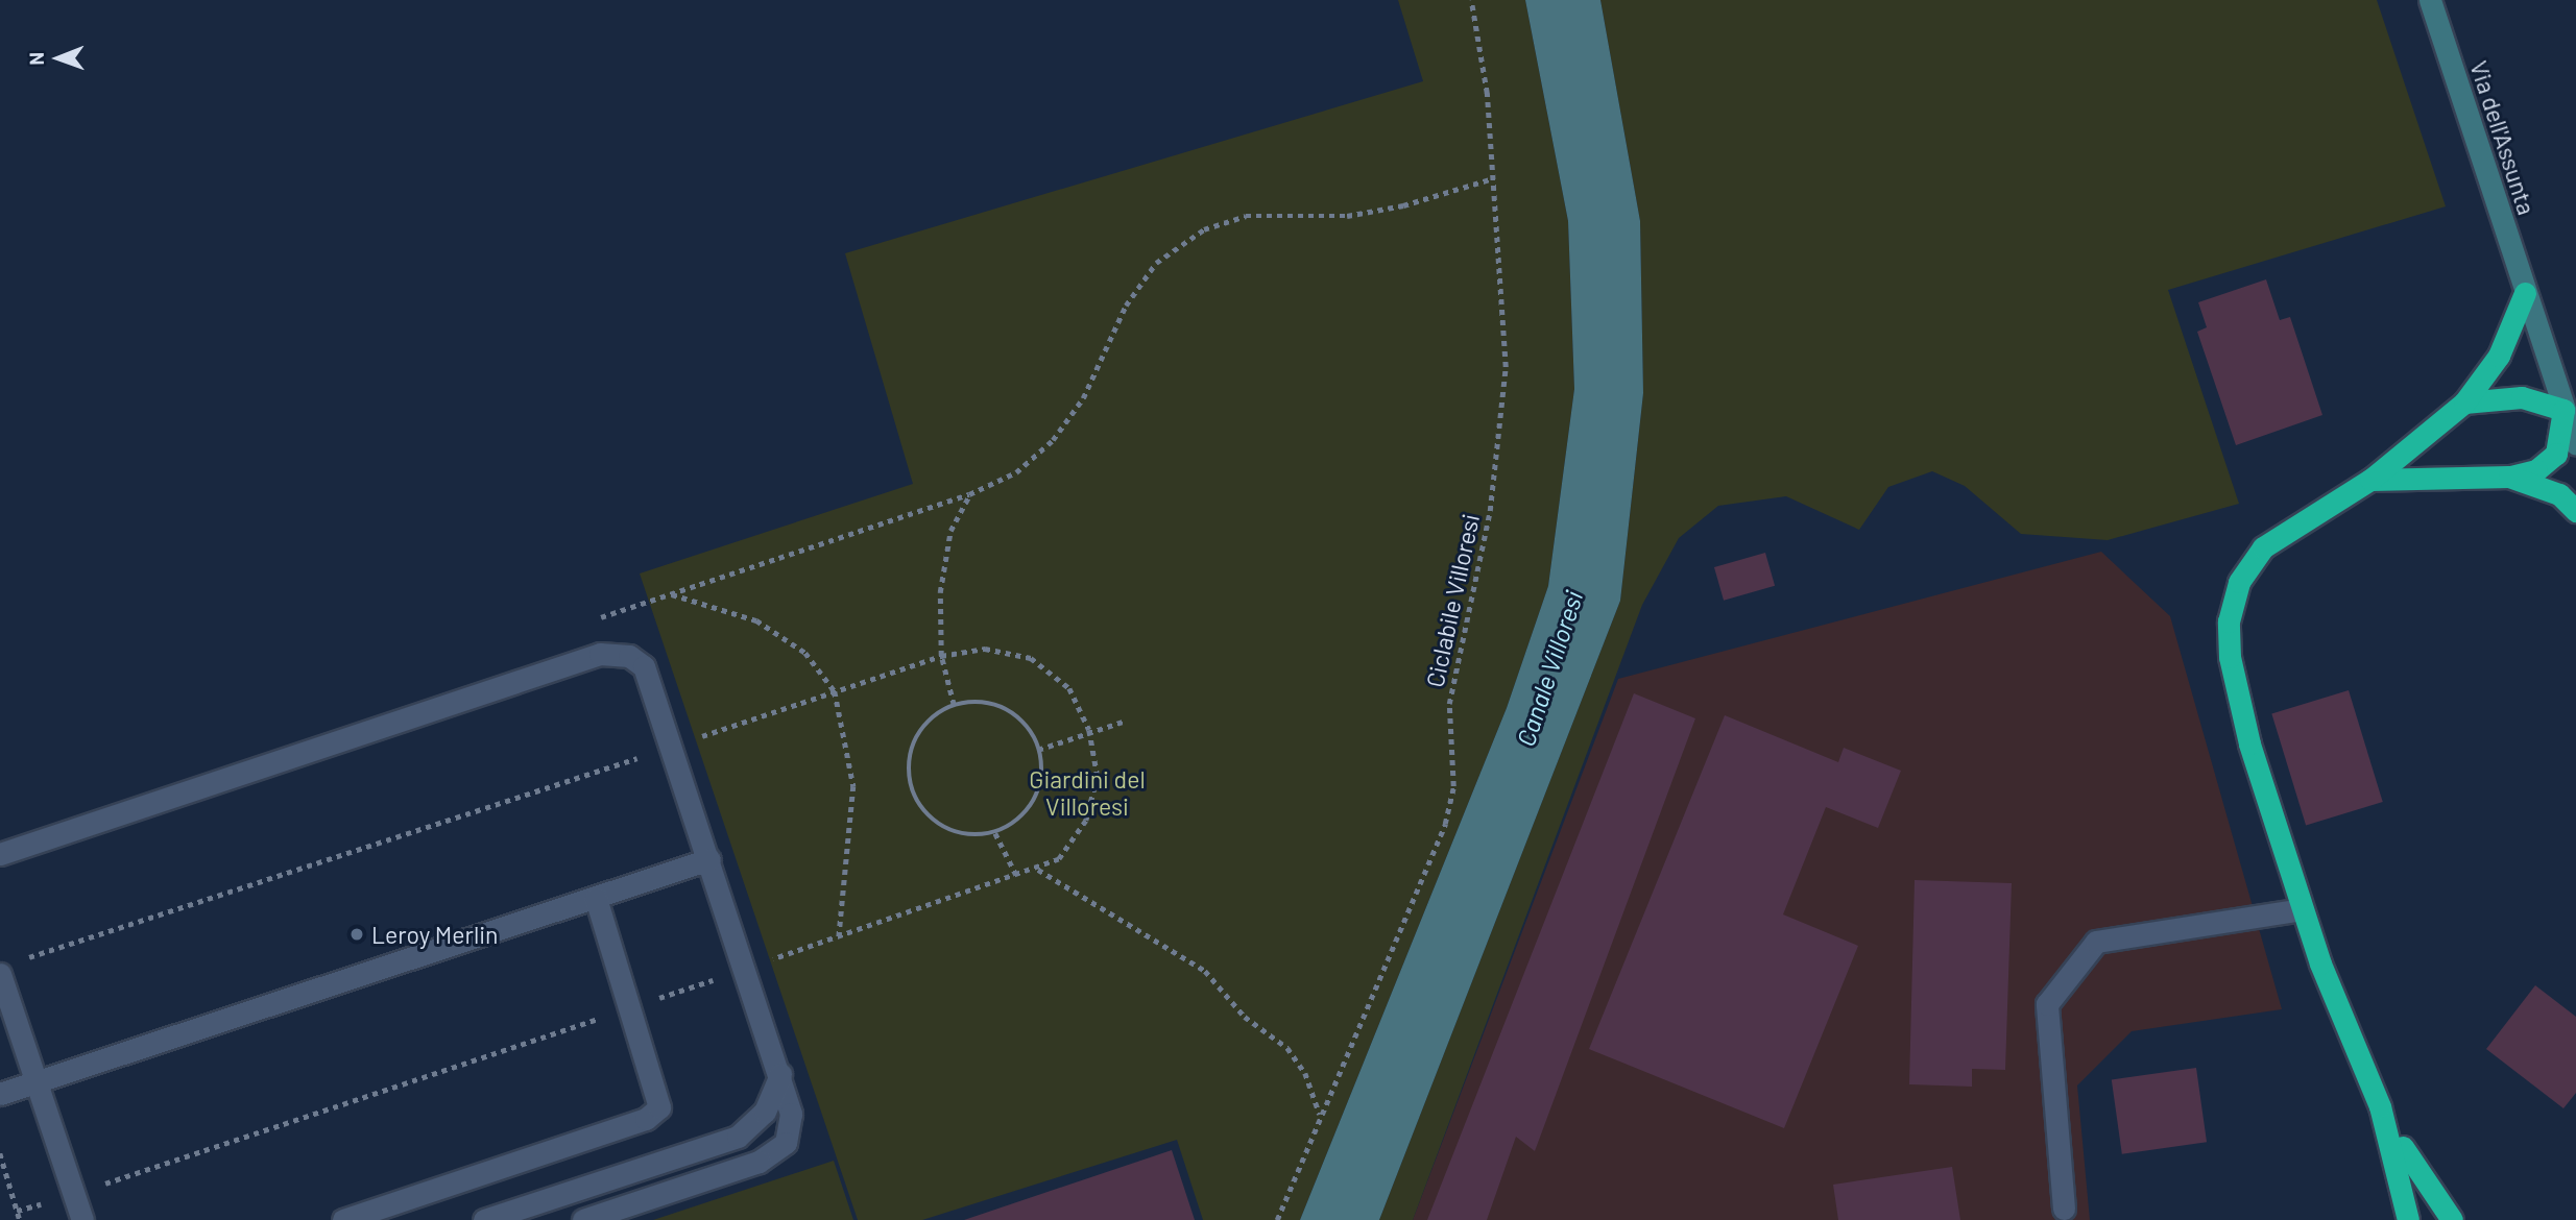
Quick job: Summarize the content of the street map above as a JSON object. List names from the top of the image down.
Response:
{
  "streets": {
    "street": ["Via dell'Assunta"],
    "path": ["Ciclabile Villoresi"]
  },
  "water": ["Canale Villoresi"],
  "parks": ["Giardini del Villoresi"],
  "places": ["Leroy Merlin"],
  "north": "left"
}
